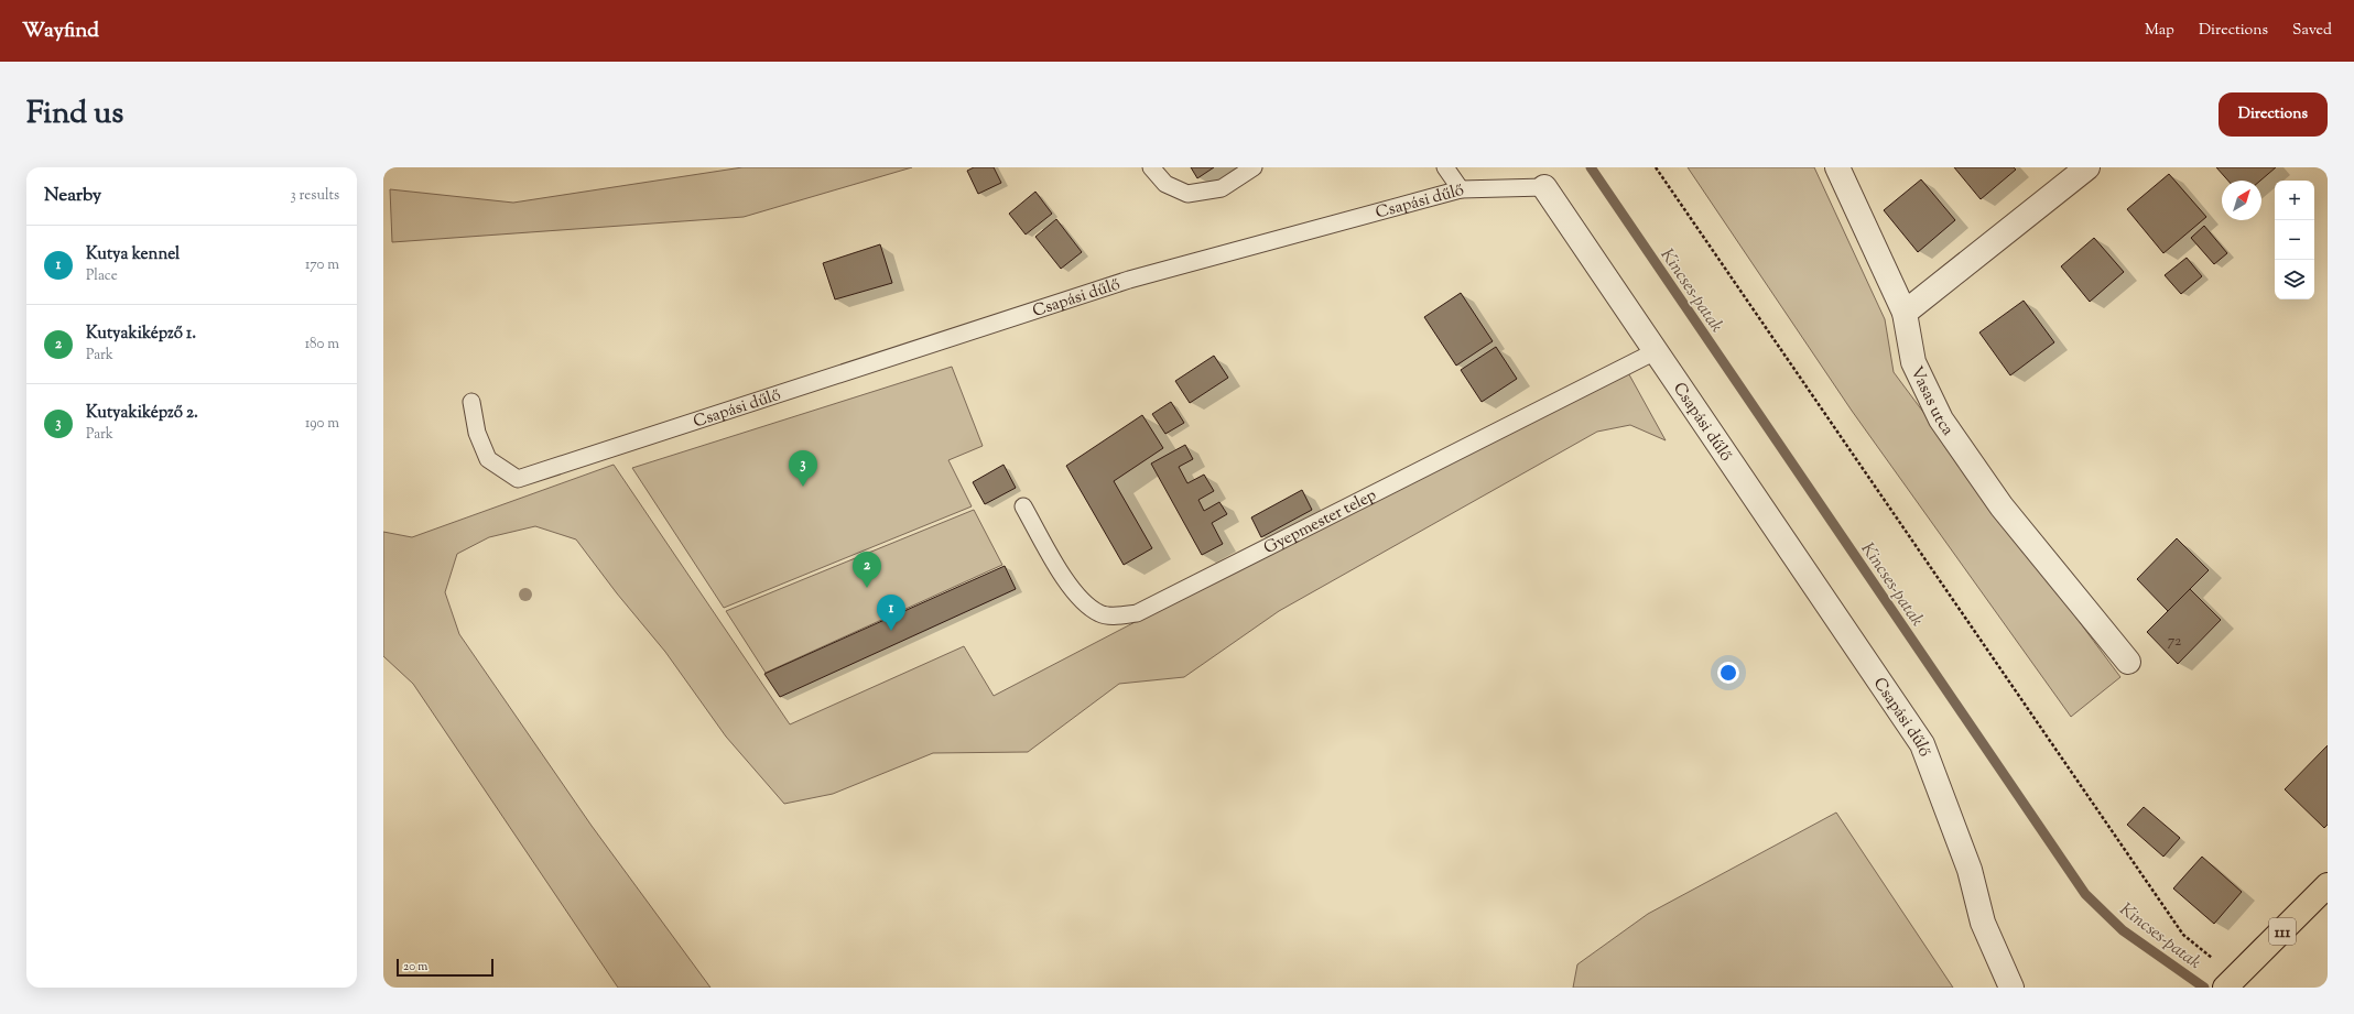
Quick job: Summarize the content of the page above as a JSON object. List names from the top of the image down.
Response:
{
  "streets": {
    "main road": ["111"],
    "street": ["Csapási dűlő", "Vasas utca"],
    "lane": ["Gyepmester telep"]
  },
  "crossings": [
    ["Csapási dűlő", "Gyepmester telep"]
  ],
  "water": ["Kincses-patak"],
  "house_numbers": ["72"],
  "scale_bar": "20 m",
  "north": "top right",
  "page": {
    "header": "Wayfind",
    "nav": ["Map", "Directions", "Saved"],
    "title": "Find us",
    "buttons": "Directions",
    "heading": ["Nearby", "3 results"],
    "map_buttons": ["+", "−"],
    "list": [
      {
        "mark": "1",
        "name": "Kutya kennel",
        "note": "Place",
        "value": "170 m"
      },
      {
        "mark": "2",
        "name": "Kutyakiképző 1.",
        "note": "Park",
        "value": "180 m"
      },
      {
        "mark": "3",
        "name": "Kutyakiképző 2.",
        "note": "Park",
        "value": "190 m"
      }
    ],
    "pins": ["3", "2", "1"],
    "scale": "20 m"
  }
}
